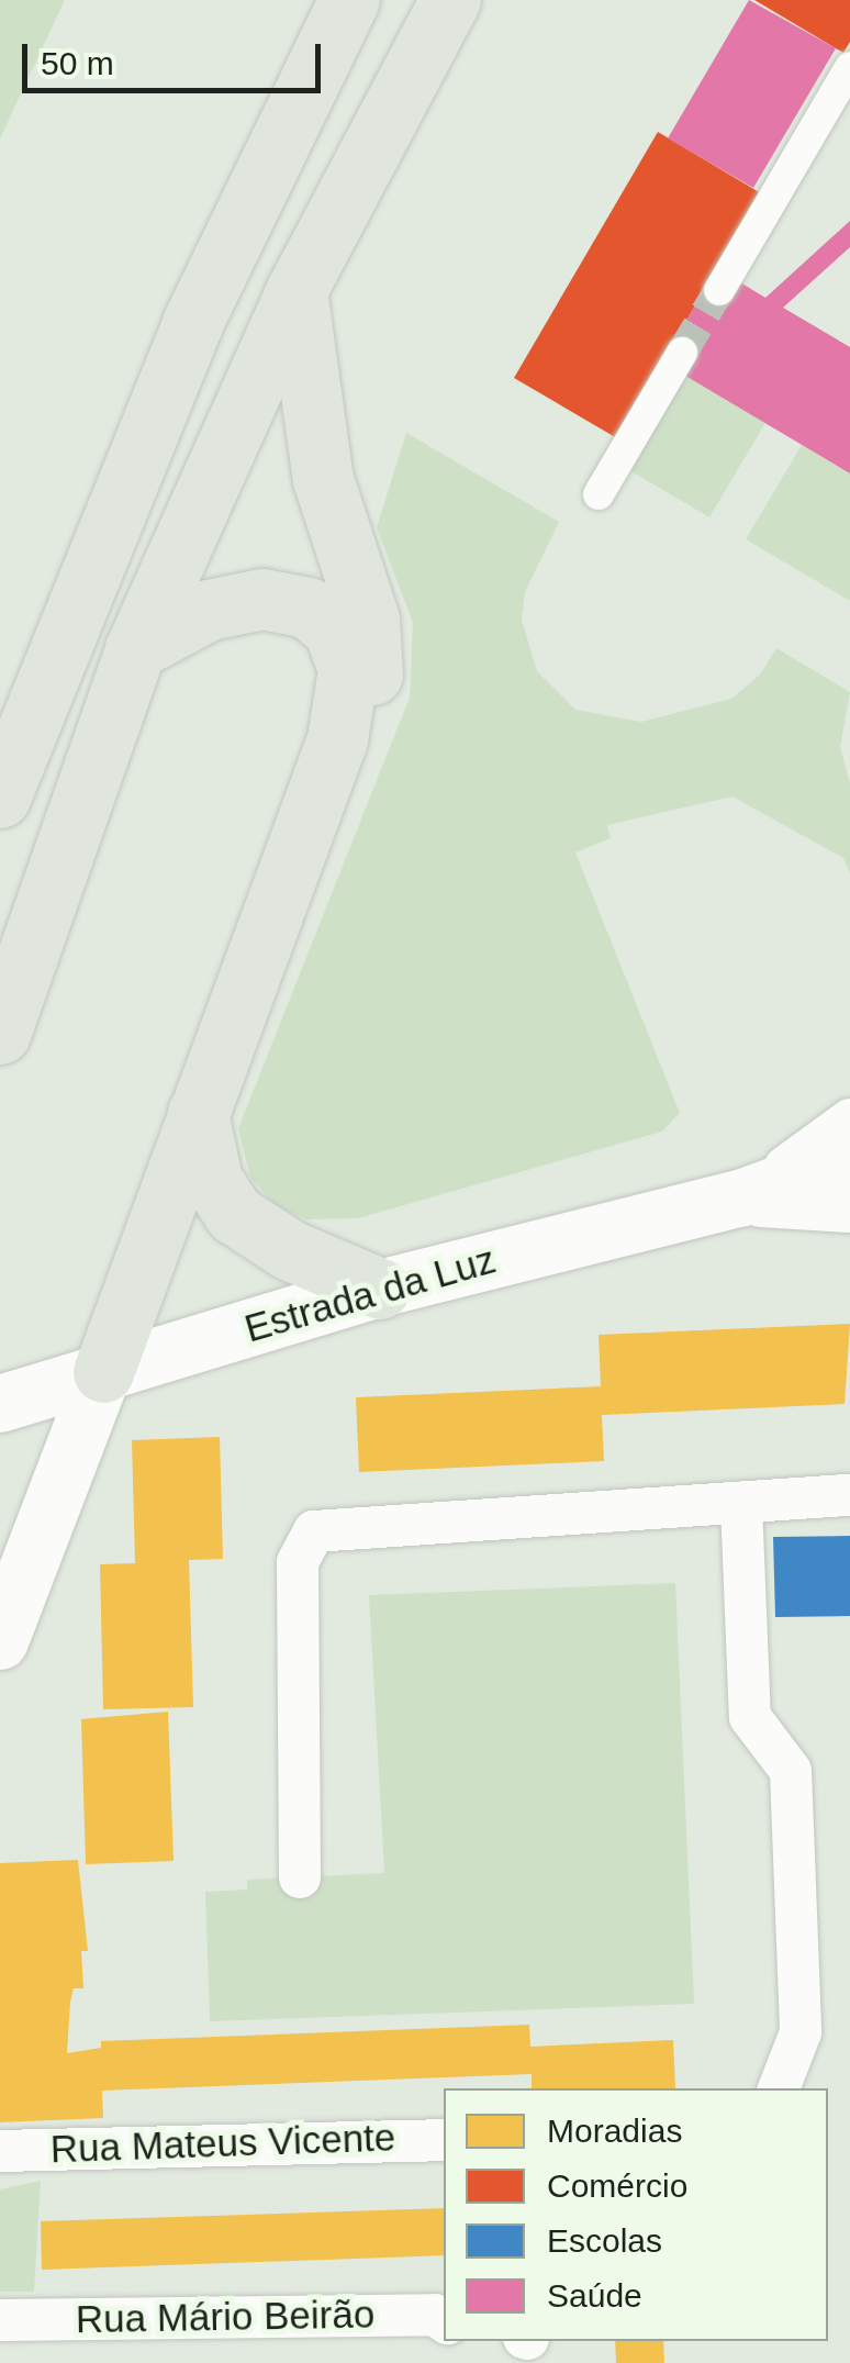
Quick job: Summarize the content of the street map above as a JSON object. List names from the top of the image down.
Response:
{
  "streets": {
    "main road": ["Estrada da Luz"],
    "street": ["Rua Mateus Vicente", "Rua Mário Beirão"]
  },
  "legend": [
    "Moradias",
    "Comércio",
    "Escolas",
    "Saúde"
  ],
  "scale_bar": "50 m"
}
